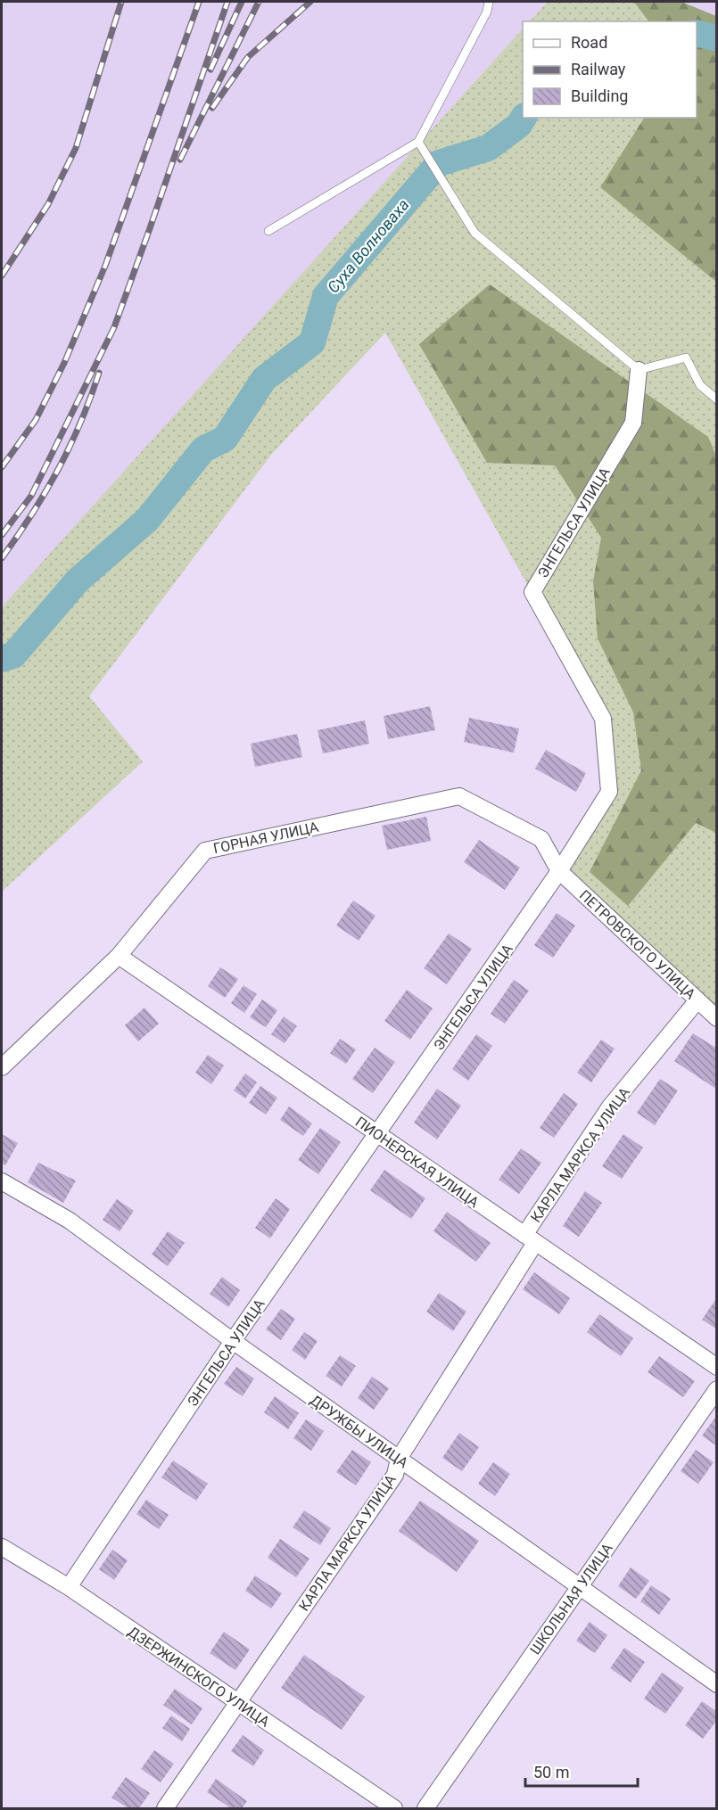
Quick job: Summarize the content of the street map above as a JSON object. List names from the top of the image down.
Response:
{
  "streets": {
    "street": [
      "ЭНГЕЛЬСА УЛИЦА",
      "ГОРНАЯ УЛИЦА",
      "ПЕТРОВСКОГО УЛИЦА",
      "КАРЛА МАРКСА УЛИЦА",
      "ПИОНЕРСКАЯ УЛИЦА",
      "ДРУЖБЫ УЛИЦА",
      "ШКОЛЬНАЯ УЛИЦА",
      "ДЗЕРЖИНСКОГО УЛИЦА"
    ]
  },
  "crossings": [
    ["ЭНГЕЛЬСА УЛИЦА", "ГОРНАЯ УЛИЦА"],
    ["ЭНГЕЛЬСА УЛИЦА", "ПЕТРОВСКОГО УЛИЦА"],
    ["ЭНГЕЛЬСА УЛИЦА", "ПИОНЕРСКАЯ УЛИЦА"],
    ["ЭНГЕЛЬСА УЛИЦА", "ДРУЖБЫ УЛИЦА"],
    ["ЭНГЕЛЬСА УЛИЦА", "ДЗЕРЖИНСКОГО УЛИЦА"],
    ["ГОРНАЯ УЛИЦА", "ПЕТРОВСКОГО УЛИЦА"],
    ["ГОРНАЯ УЛИЦА", "ПИОНЕРСКАЯ УЛИЦА"],
    ["ПЕТРОВСКОГО УЛИЦА", "КАРЛА МАРКСА УЛИЦА"],
    ["КАРЛА МАРКСА УЛИЦА", "ПИОНЕРСКАЯ УЛИЦА"],
    ["КАРЛА МАРКСА УЛИЦА", "ДРУЖБЫ УЛИЦА"],
    ["КАРЛА МАРКСА УЛИЦА", "ДЗЕРЖИНСКОГО УЛИЦА"],
    ["ДРУЖБЫ УЛИЦА", "ШКОЛЬНАЯ УЛИЦА"]
  ],
  "water": ["Суха Волноваха"],
  "legend": ["Road", "Railway", "Building"],
  "scale_bar": "50 m"
}
